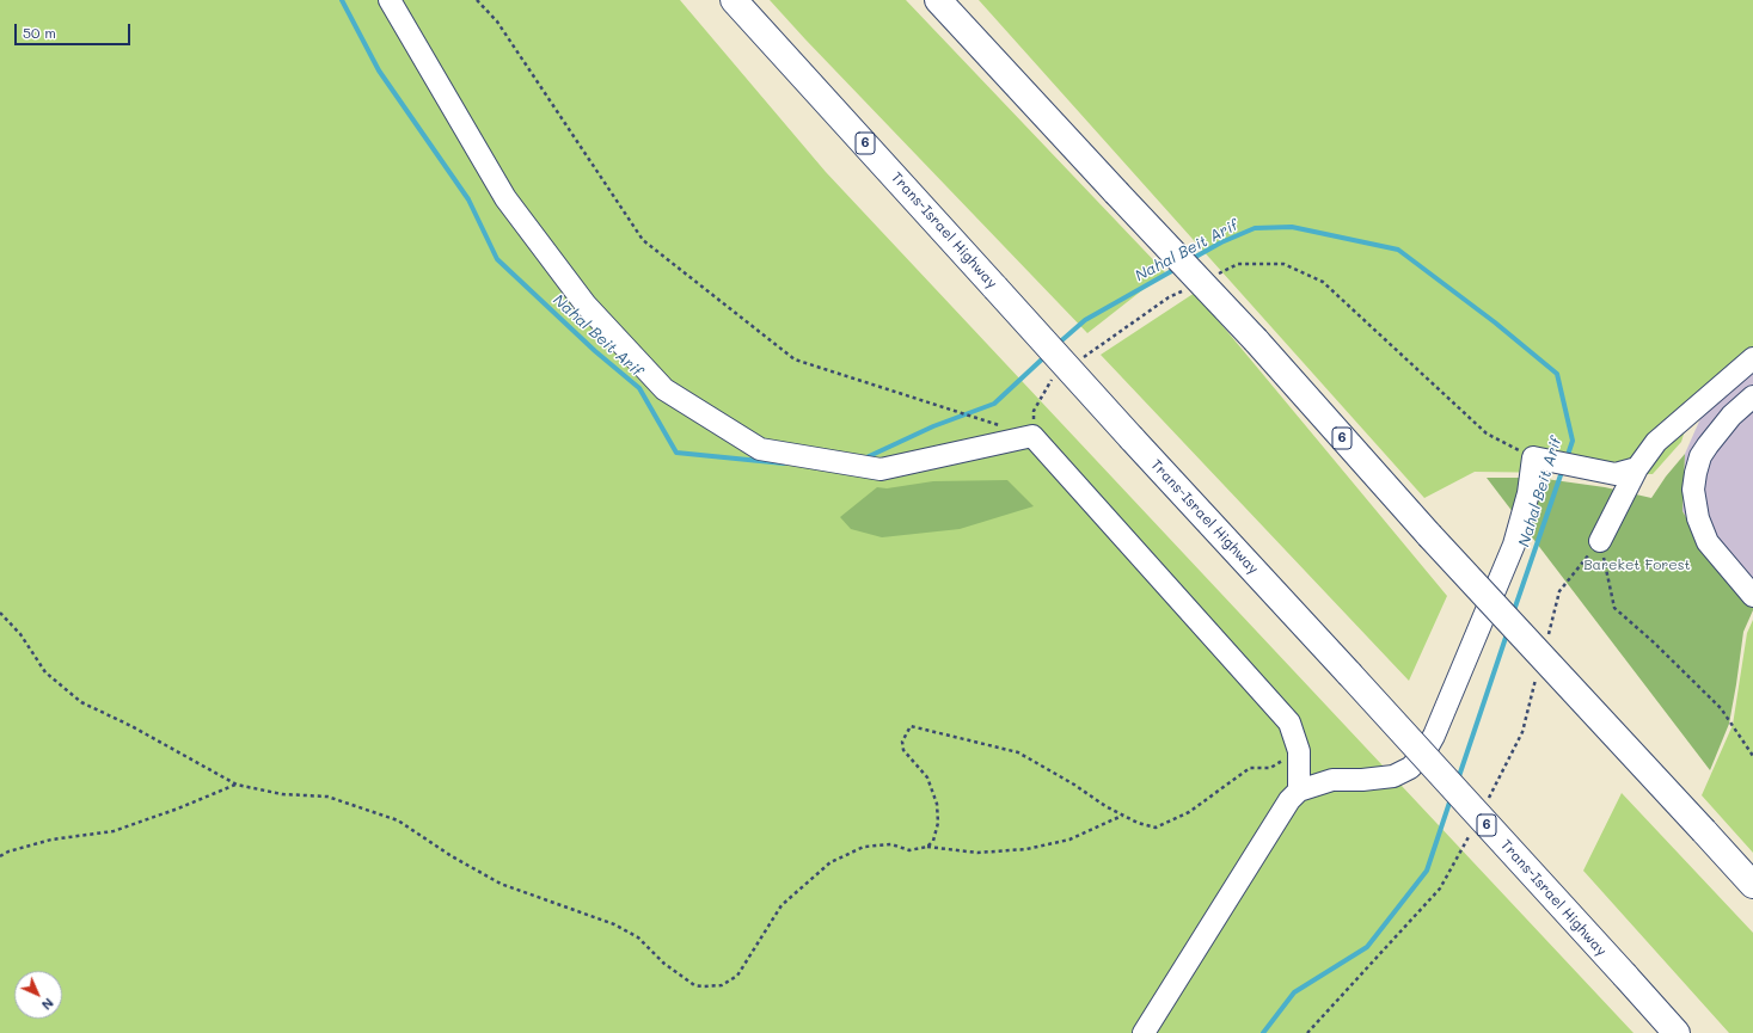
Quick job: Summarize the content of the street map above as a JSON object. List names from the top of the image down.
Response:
{
  "streets": {
    "highway": ["6", "Trans-Israel Highway"]
  },
  "water": ["Nahal Beit Arif"],
  "parks": ["Bareket Forest"],
  "scale_bar": "50 m",
  "north": "bottom right"
}
